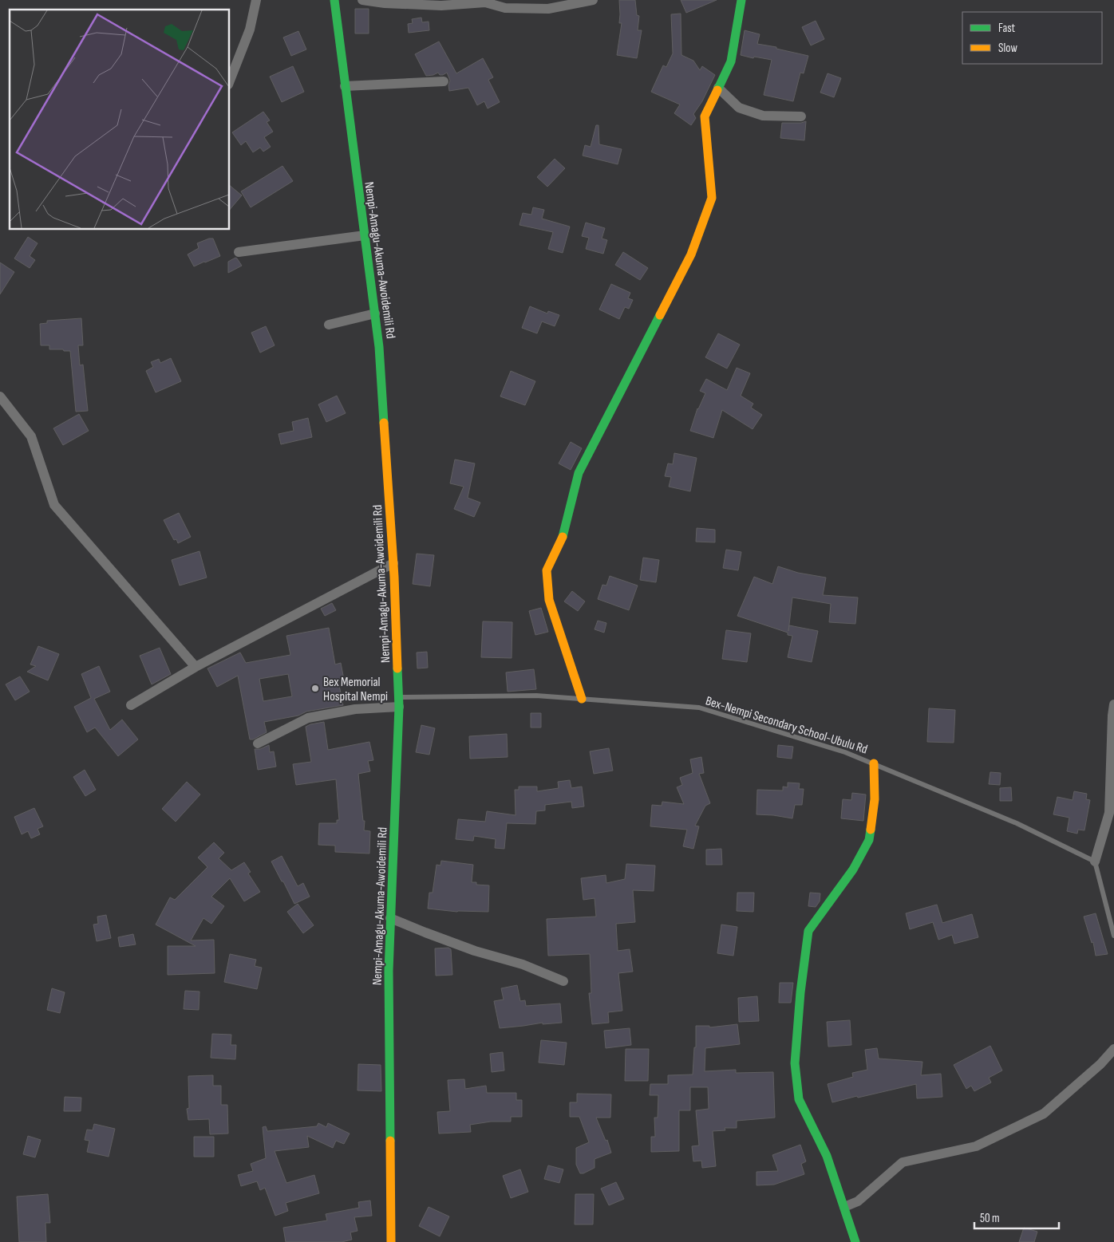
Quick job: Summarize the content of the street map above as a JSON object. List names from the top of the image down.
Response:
{
  "streets": {
    "street": ["Nempi-Amagu-Akuma-Awoidemili Rd"],
    "lane": ["Bex-Nempi Secondary School-Ubulu Rd"]
  },
  "crossings": [
    ["Nempi-Amagu-Akuma-Awoidemili Rd", "Bex-Nempi Secondary School-Ubulu Rd"]
  ],
  "places": ["Bex Memorial Hospital Nempi"],
  "legend": ["Fast", "Slow"],
  "scale_bar": "50 m"
}
